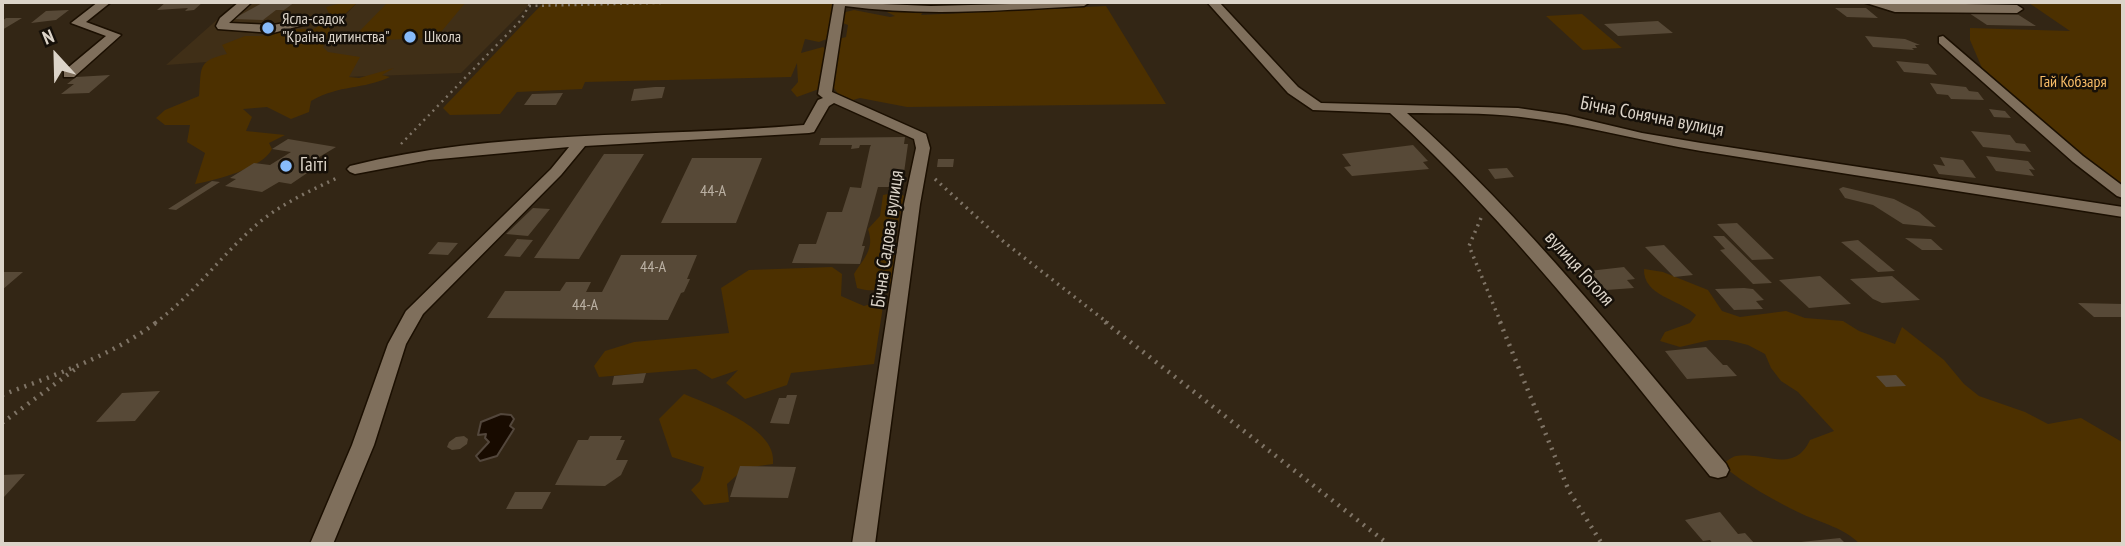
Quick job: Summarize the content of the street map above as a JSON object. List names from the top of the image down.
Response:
{
  "streets": {
    "street": ["Бічна Сонячна вулиця", "Бічна Садова вулиця", "вулиця Гоголя"]
  },
  "crossings": [
    ["Бічна Сонячна вулиця", "вулиця Гоголя"]
  ],
  "parks": ["Гай Кобзаря"],
  "places": ["Ясла-садок \"Країна дитинства\"", "Школа", "Гаїті"],
  "house_numbers": ["44-А", "44-А", "44-А"],
  "north": "top"
}
